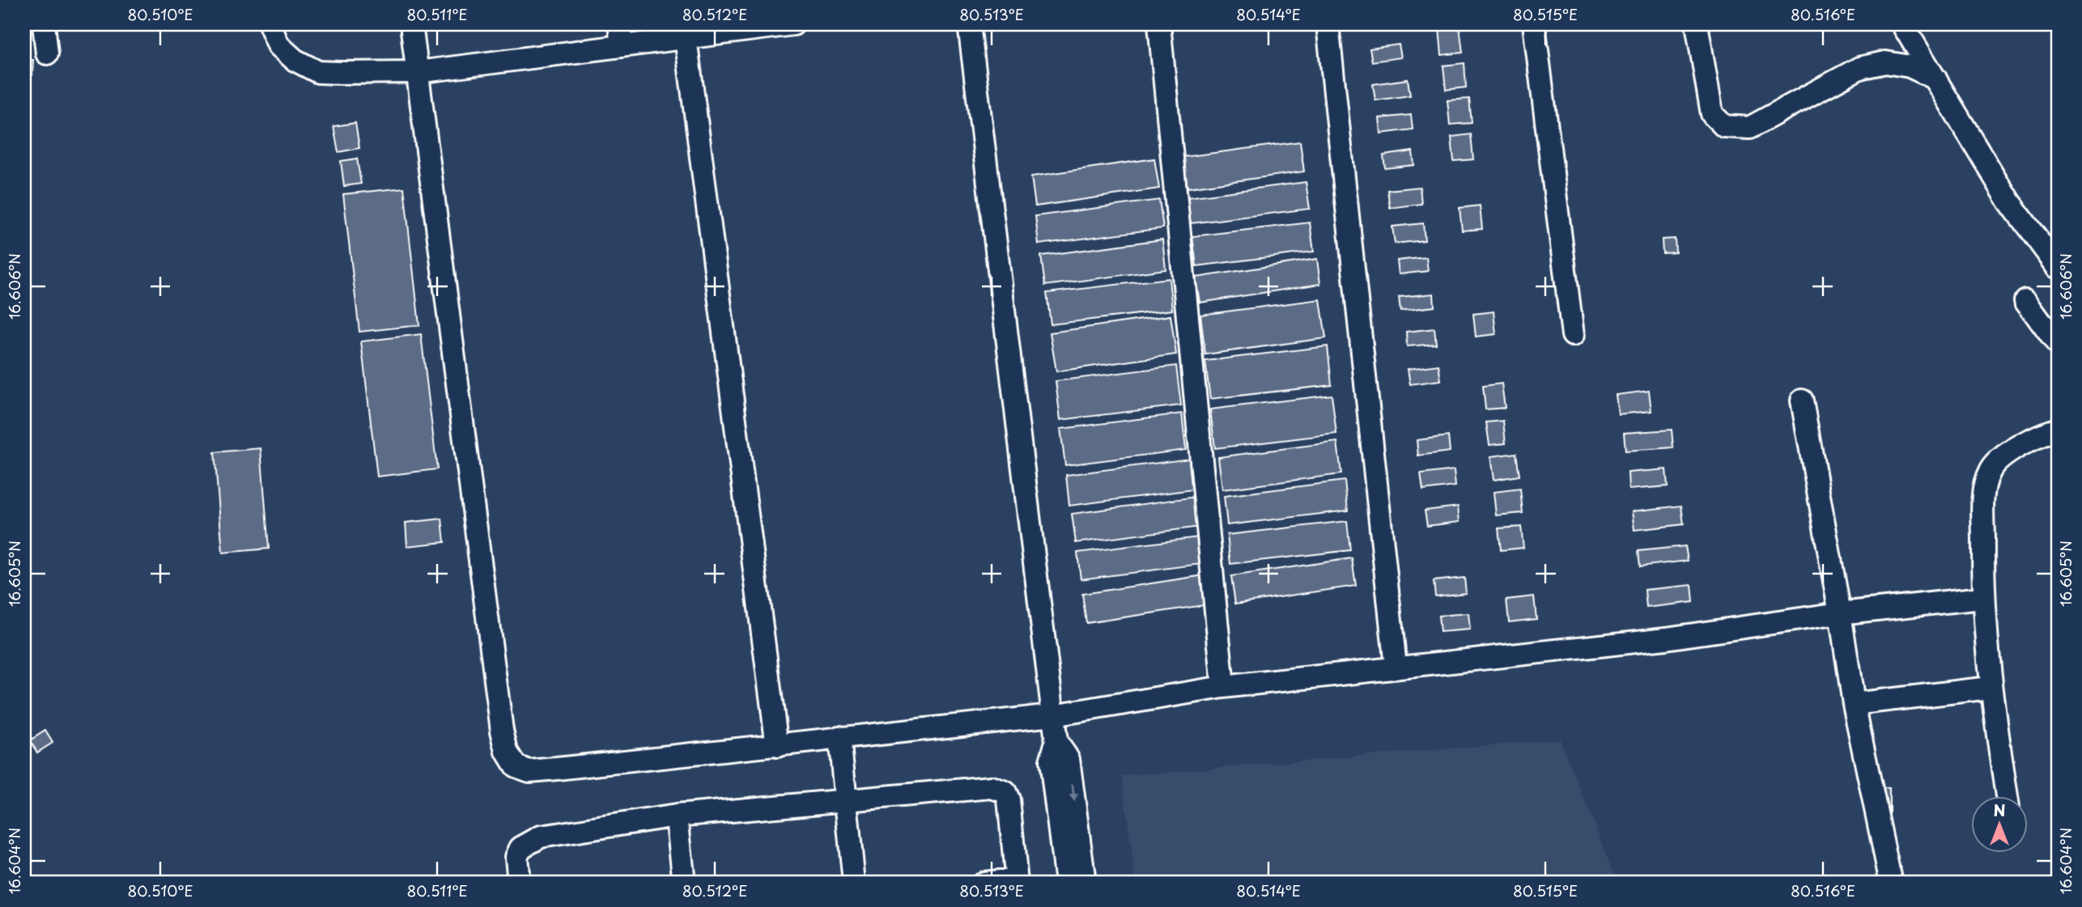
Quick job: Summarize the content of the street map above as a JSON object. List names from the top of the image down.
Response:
{
  "north": "top",
  "coordinates": [
    "80.510°E",
    "80.511°E",
    "80.512°E",
    "80.513°E",
    "80.514°E",
    "80.515°E",
    "80.516°E",
    "16.606°N",
    "16.605°N",
    "16.604°N"
  ]
}
